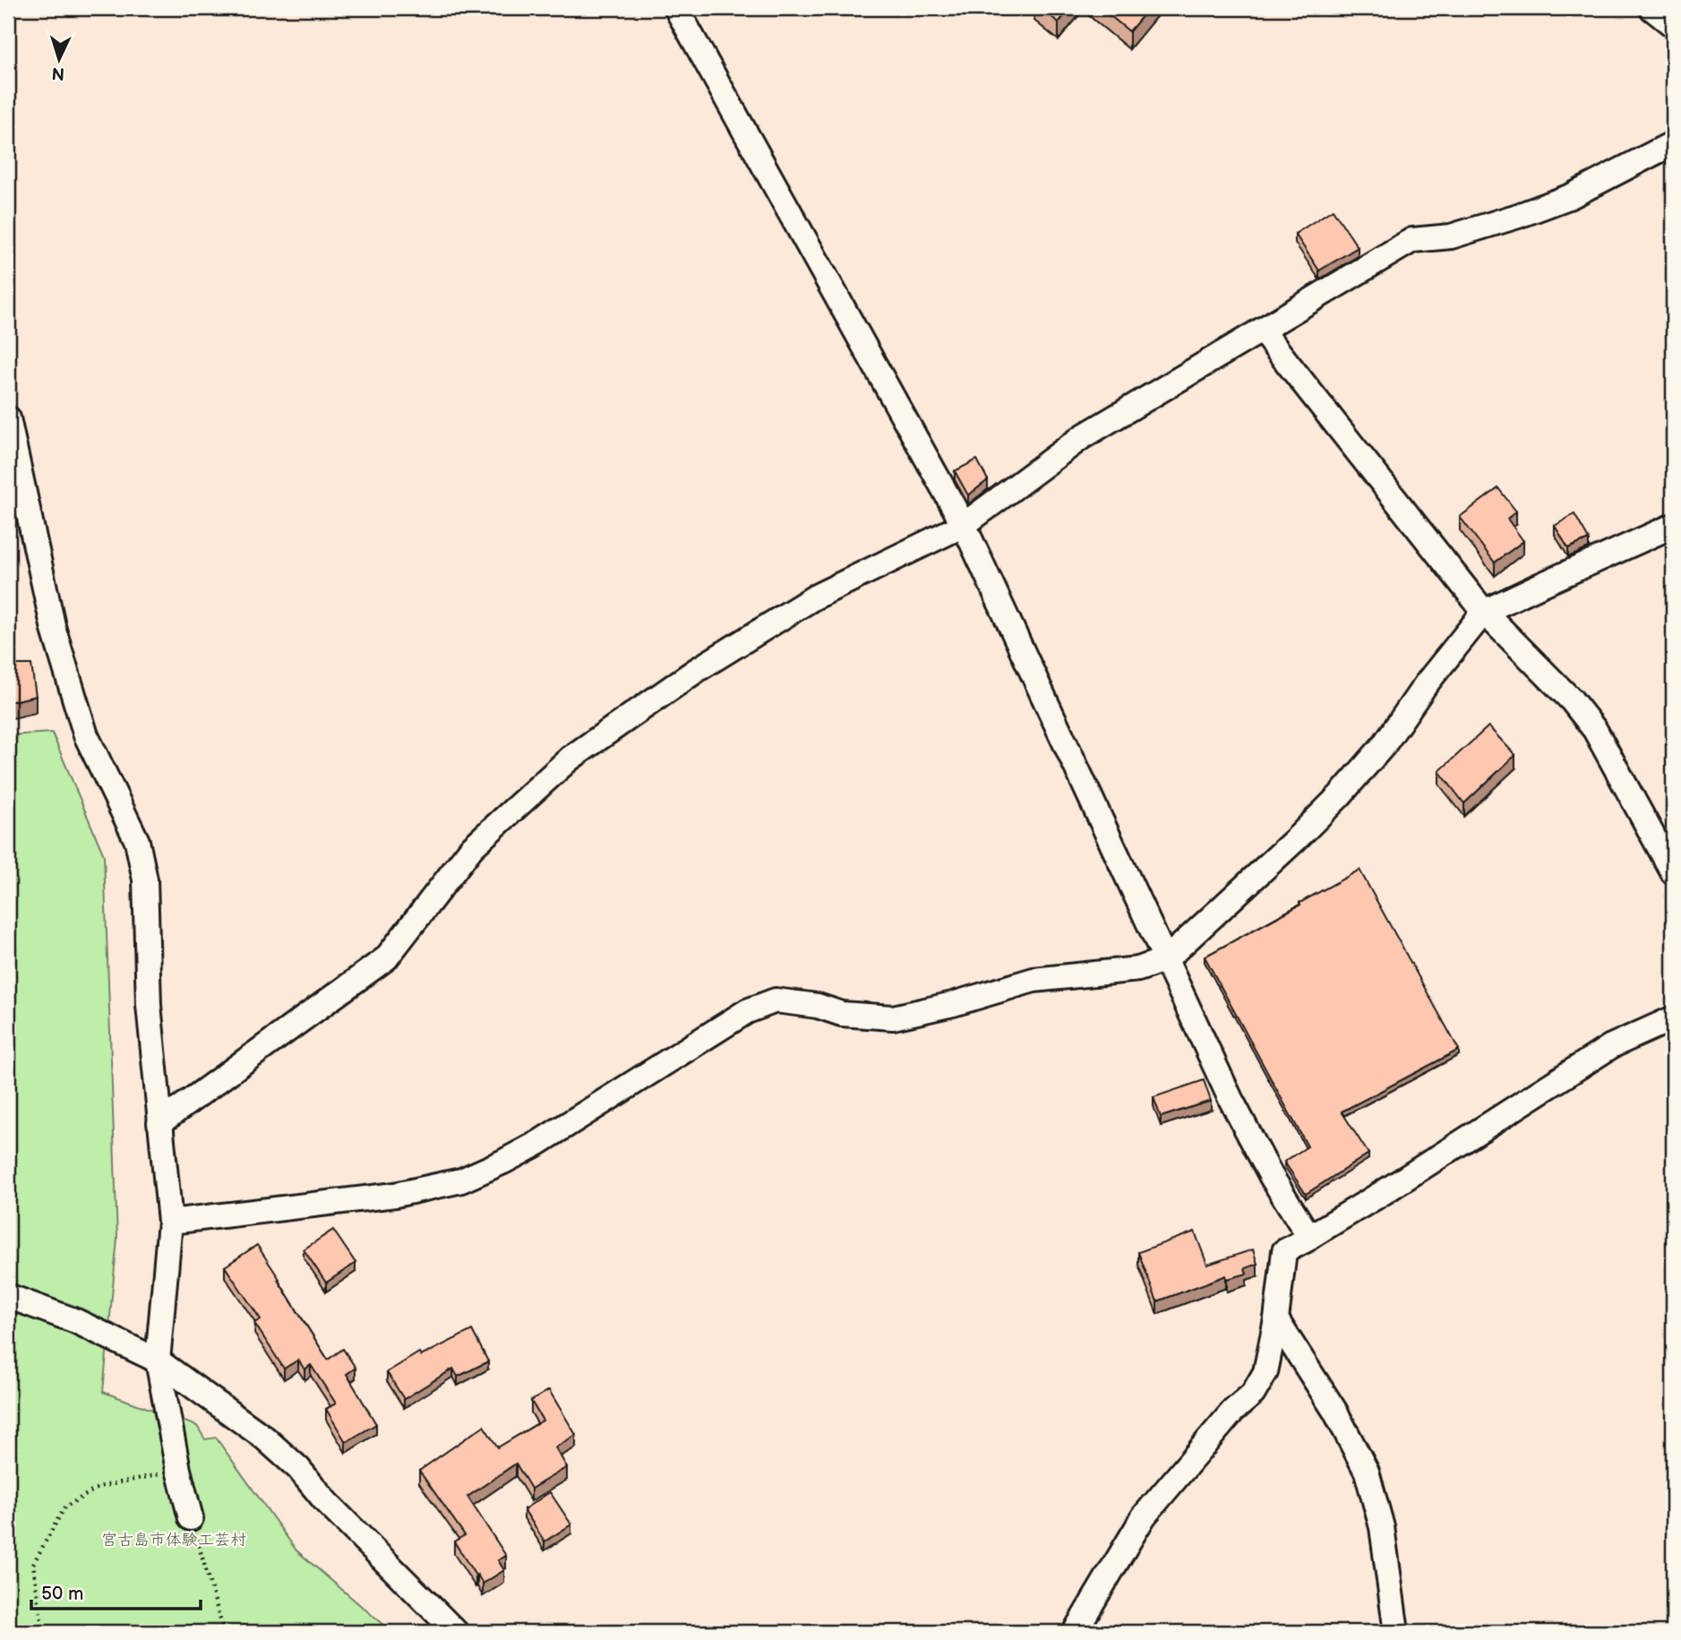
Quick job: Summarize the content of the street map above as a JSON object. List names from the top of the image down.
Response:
{
  "parks": ["宮古島市体験工芸村"],
  "scale_bar": "50 m",
  "north": "bottom"
}
